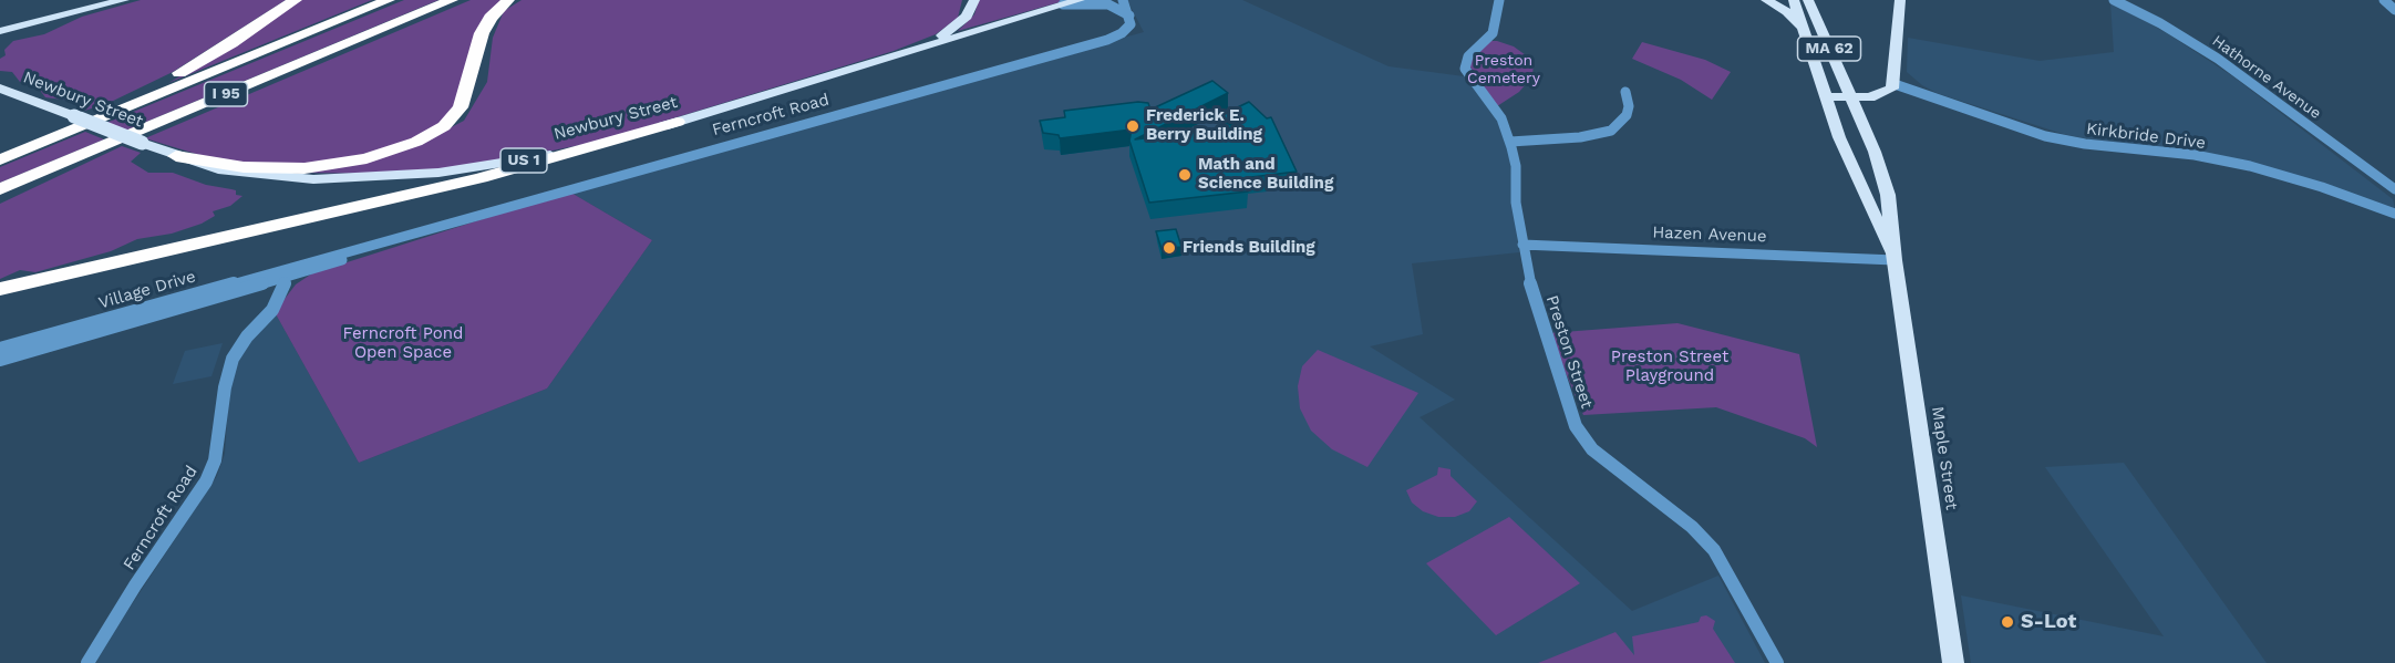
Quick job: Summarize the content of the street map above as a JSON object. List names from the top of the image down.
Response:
{
  "streets": {
    "highway": ["I 95"],
    "main road": [
      "MA 62",
      "Newbury Street",
      "US 1",
      "Maple Street"
    ],
    "street": [
      "Hathorne Avenue",
      "Ferncroft Road",
      "Kirkbride Drive",
      "Hazen Avenue",
      "Village Drive",
      "Preston Street"
    ]
  },
  "crossings": [
    ["Ferncroft Road", "Village Drive"],
    ["Hazen Avenue", "Preston Street"],
    ["Hazen Avenue", "Maple Street"]
  ],
  "parks": ["Preston Cemetery", "Ferncroft Pond Open Space", "Preston Street Playground"],
  "places": [
    "Frederick E. Berry Building",
    "Math and Science Building",
    "Friends Building",
    "S-Lot"
  ]
}
